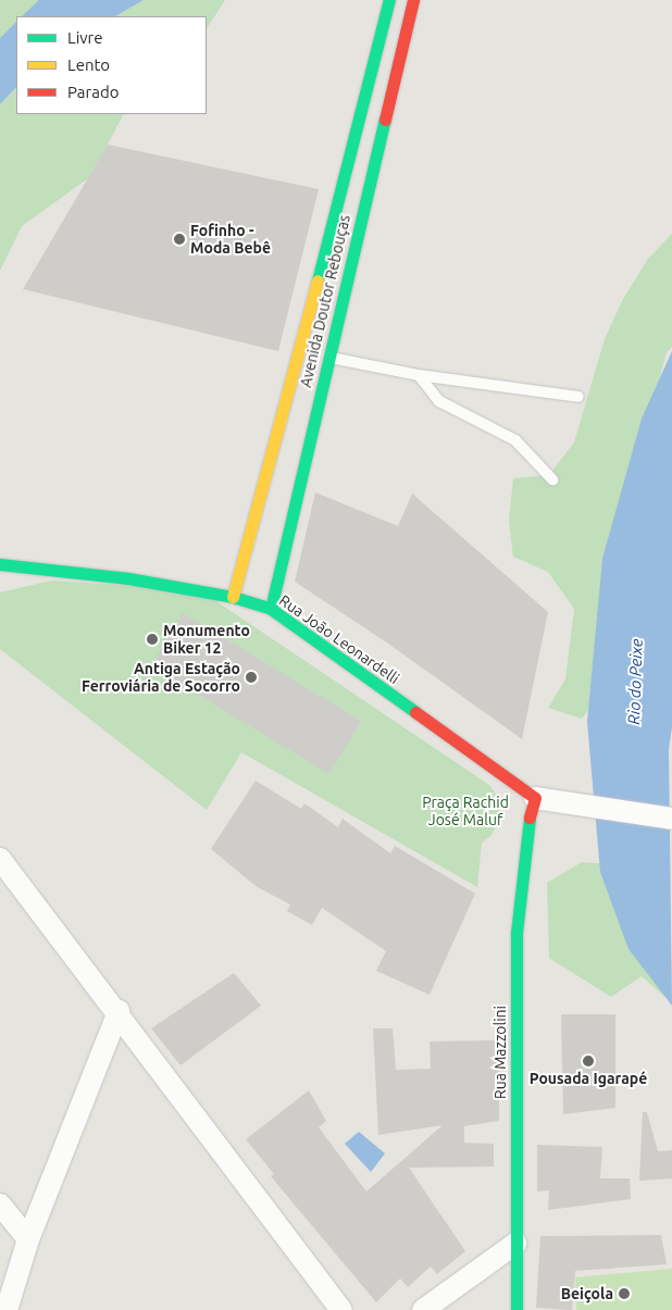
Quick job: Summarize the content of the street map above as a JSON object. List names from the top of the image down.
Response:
{
  "streets": {
    "street": ["Avenida Doutor Rebouças", "Rua João Leonardelli", "Rua Mazzolini"]
  },
  "crossings": [
    ["Avenida Doutor Rebouças", "Rua João Leonardelli"],
    ["Rua João Leonardelli", "Rua Mazzolini"]
  ],
  "water": ["Rio do Peixe"],
  "parks": ["Praça Rachid José Maluf"],
  "places": [
    "Fofinho - Moda Bebê",
    "Monumento Biker 12",
    "Antiga Estação Ferroviária de Socorro",
    "Pousada Igarapé",
    "Beiçola"
  ],
  "legend": ["Livre", "Lento", "Parado"]
}
